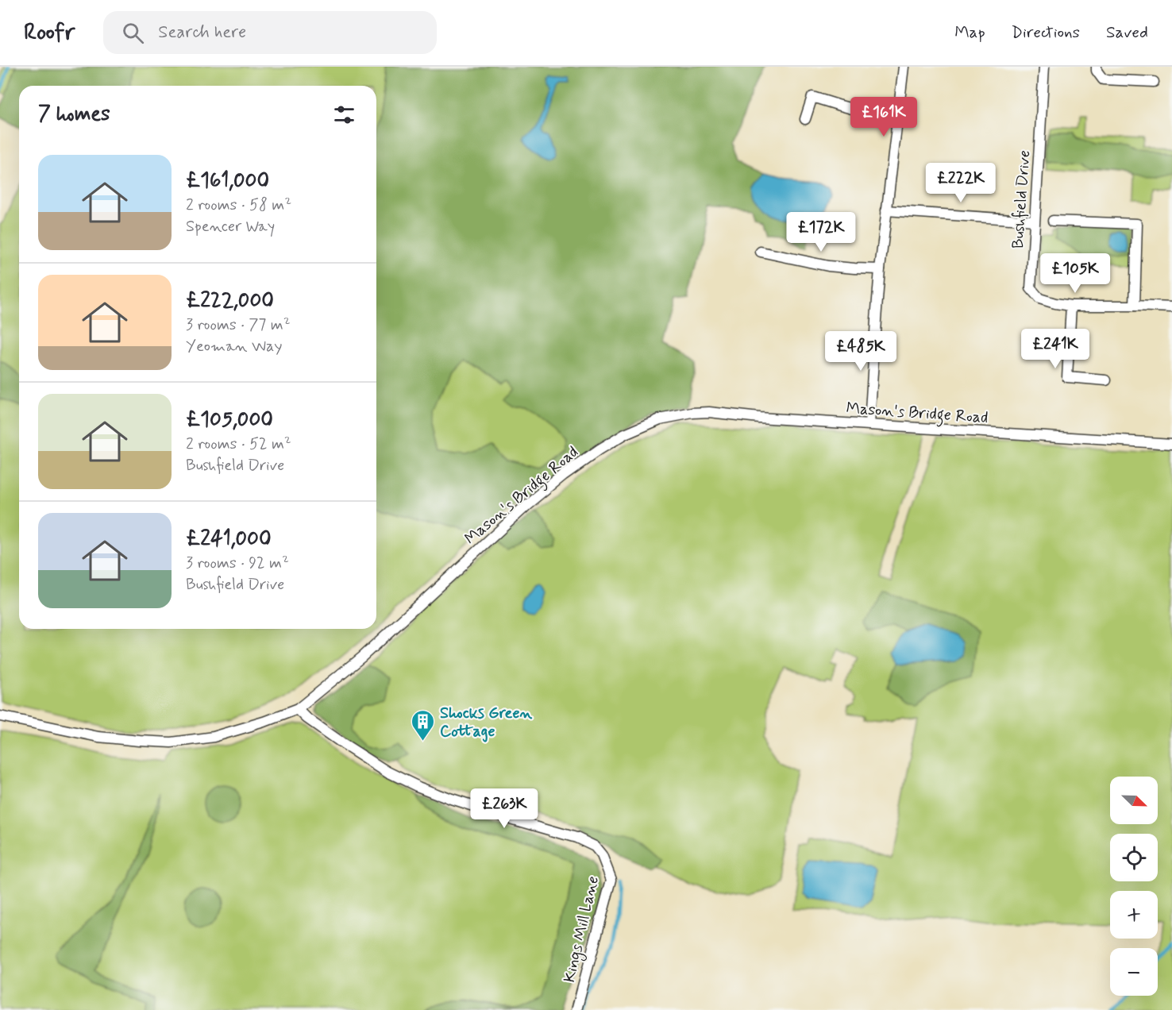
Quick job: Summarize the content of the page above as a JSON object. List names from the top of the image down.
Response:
{
  "streets": {
    "street": ["Bushfield Drive", "Mason's Bridge Road", "Kings Mill Lane"]
  },
  "crossings": [
    ["Mason's Bridge Road", "Kings Mill Lane"]
  ],
  "places": {
    "building": ["Shocks Green Cottage"]
  },
  "north": "bottom right",
  "page": {
    "header": "Roofr",
    "search": "Search here",
    "nav": ["Map", "Directions", "Saved"],
    "heading": "7 homes",
    "price": [
      "£161K",
      "£222K",
      "£172K",
      "£105K",
      "£241K",
      "£485K",
      "£263K"
    ],
    "list": [
      {
        "name": "£161,000",
        "note": "2 rooms · 58 m² · Spencer Way"
      },
      {
        "name": "£222,000",
        "note": "3 rooms · 77 m² · Yeoman Way"
      },
      {
        "name": "£105,000",
        "note": "2 rooms · 52 m² · Bushfield Drive"
      },
      {
        "name": "£241,000",
        "note": "3 rooms · 92 m² · Bushfield Drive"
      }
    ],
    "map_buttons": ["+", "−"]
  }
}
